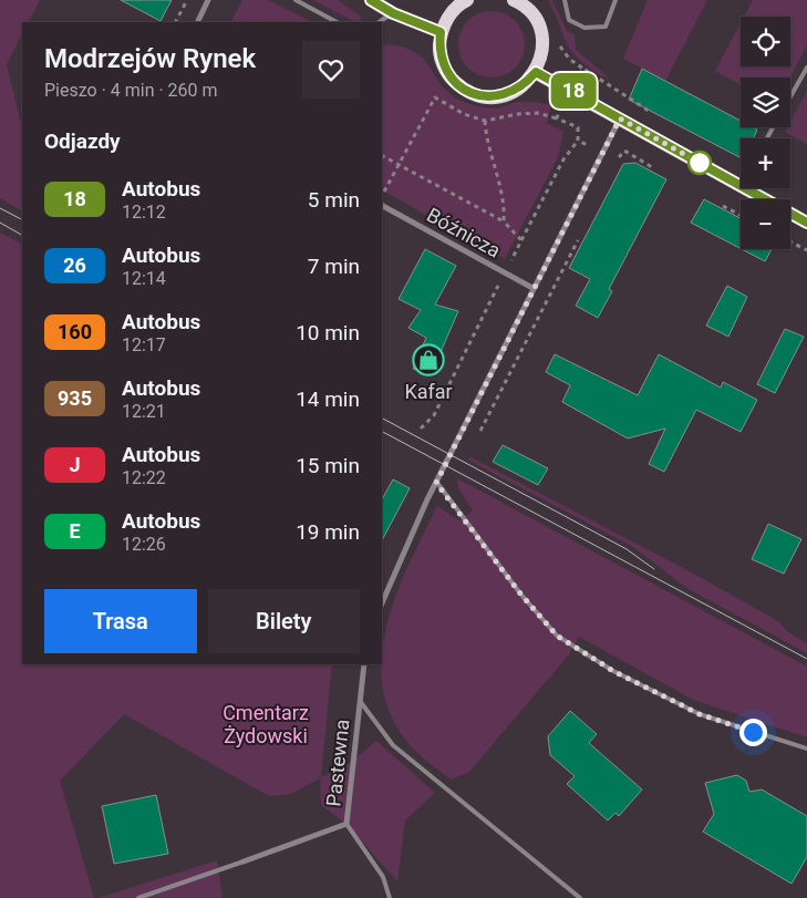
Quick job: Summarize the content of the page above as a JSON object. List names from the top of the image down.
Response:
{
  "streets": {
    "street": ["Bóźnicza", "Pastewna"]
  },
  "parks": ["Cmentarz Żydowski"],
  "places": {
    "shop": ["Kafar"]
  },
  "lines": ["bus line 18"],
  "page": {
    "on_map": "18",
    "map_buttons": ["+", "−"],
    "heading": [
      ["Modrzejów Rynek", "Pieszo · 4 min · 260 m"],
      "Odjazdy"
    ],
    "list": [
      {
        "mark": "18",
        "name": "Autobus",
        "note": "12:12",
        "value": "5 min"
      },
      {
        "mark": "26",
        "name": "Autobus",
        "note": "12:14",
        "value": "7 min"
      },
      {
        "mark": "160",
        "name": "Autobus",
        "note": "12:17",
        "value": "10 min"
      },
      {
        "mark": "935",
        "name": "Autobus",
        "note": "12:21",
        "value": "14 min"
      },
      {
        "mark": "J",
        "name": "Autobus",
        "note": "12:22",
        "value": "15 min"
      },
      {
        "mark": "E",
        "name": "Autobus",
        "note": "12:26",
        "value": "19 min"
      }
    ],
    "buttons": ["Trasa", "Bilety"]
  }
}
